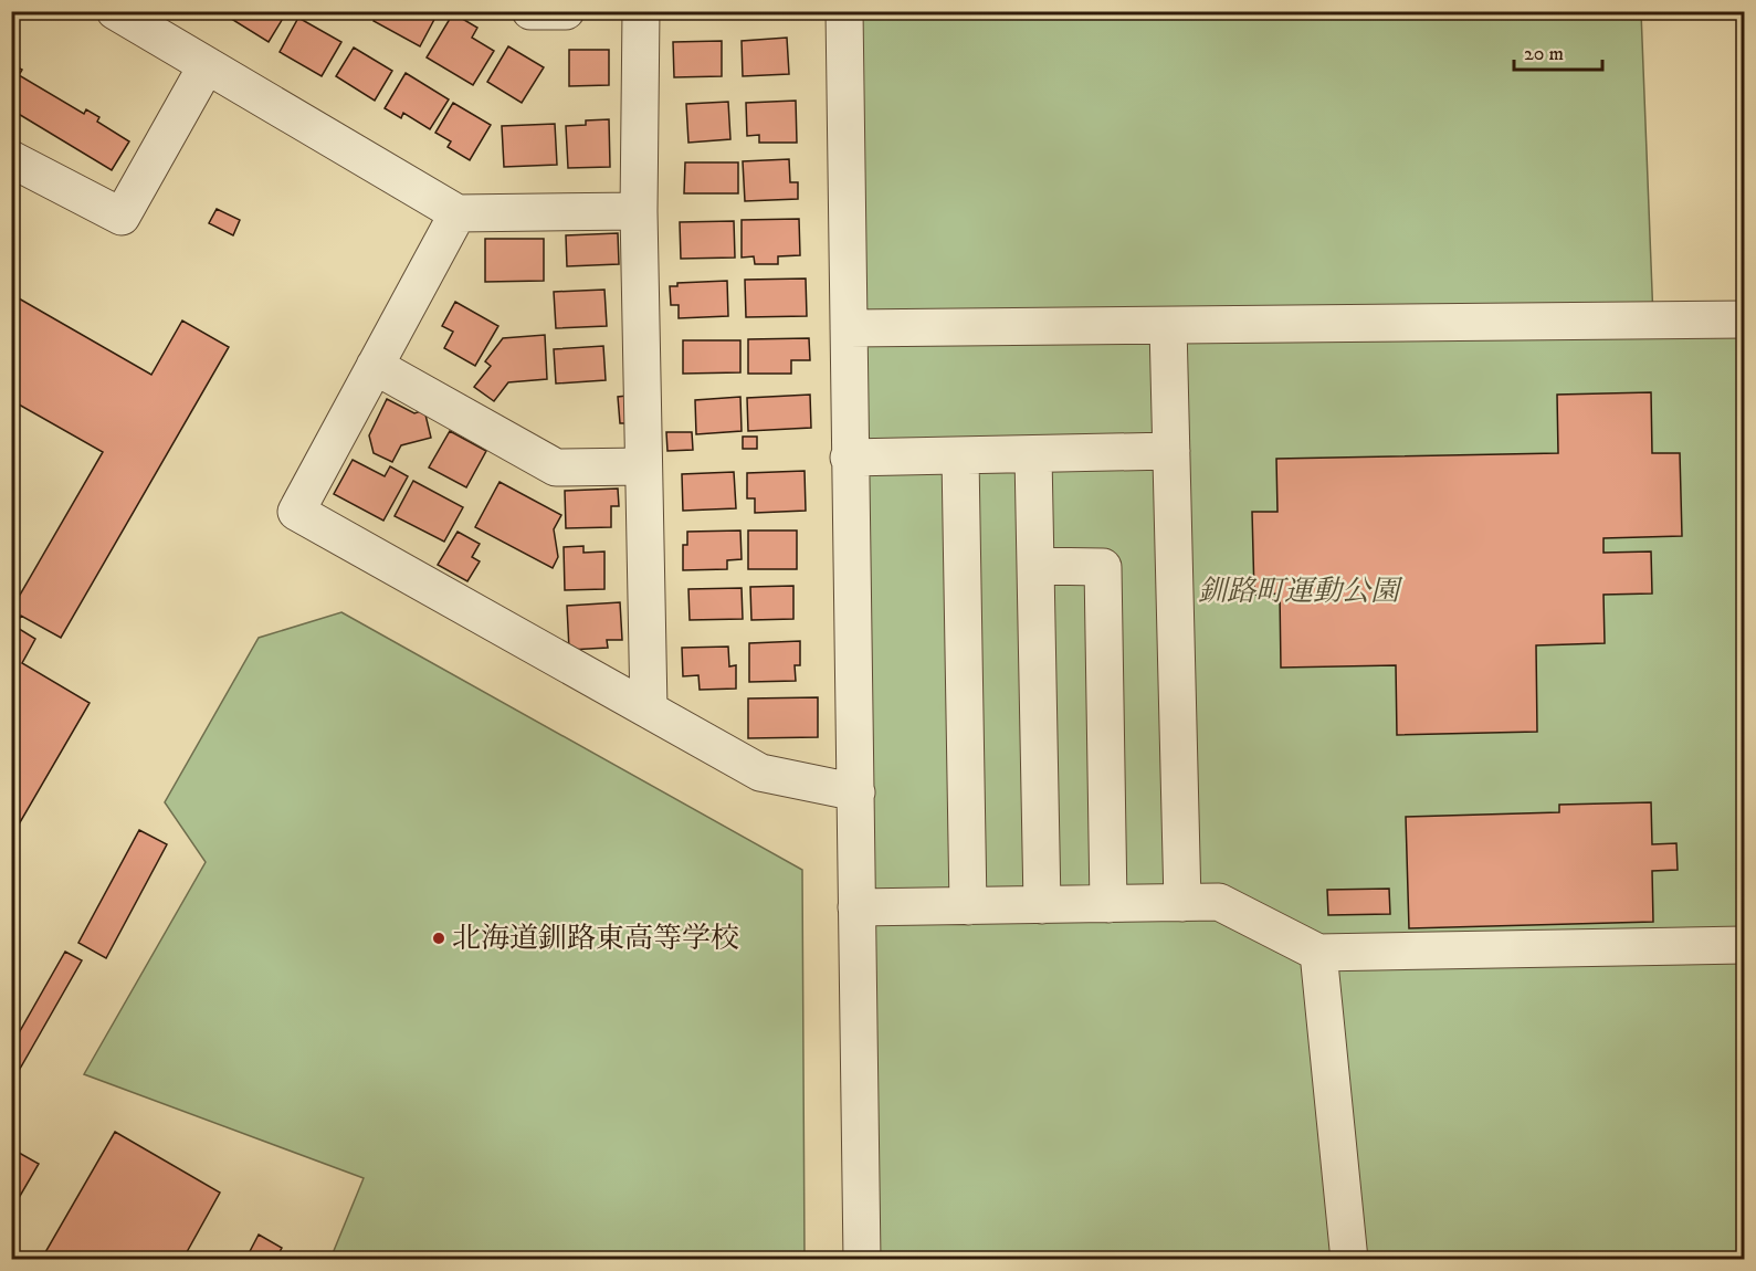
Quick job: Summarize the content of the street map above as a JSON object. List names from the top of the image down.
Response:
{
  "parks": ["釧路町運動公園"],
  "places": ["北海道釧路東高等学校"],
  "scale_bar": "20 m"
}
